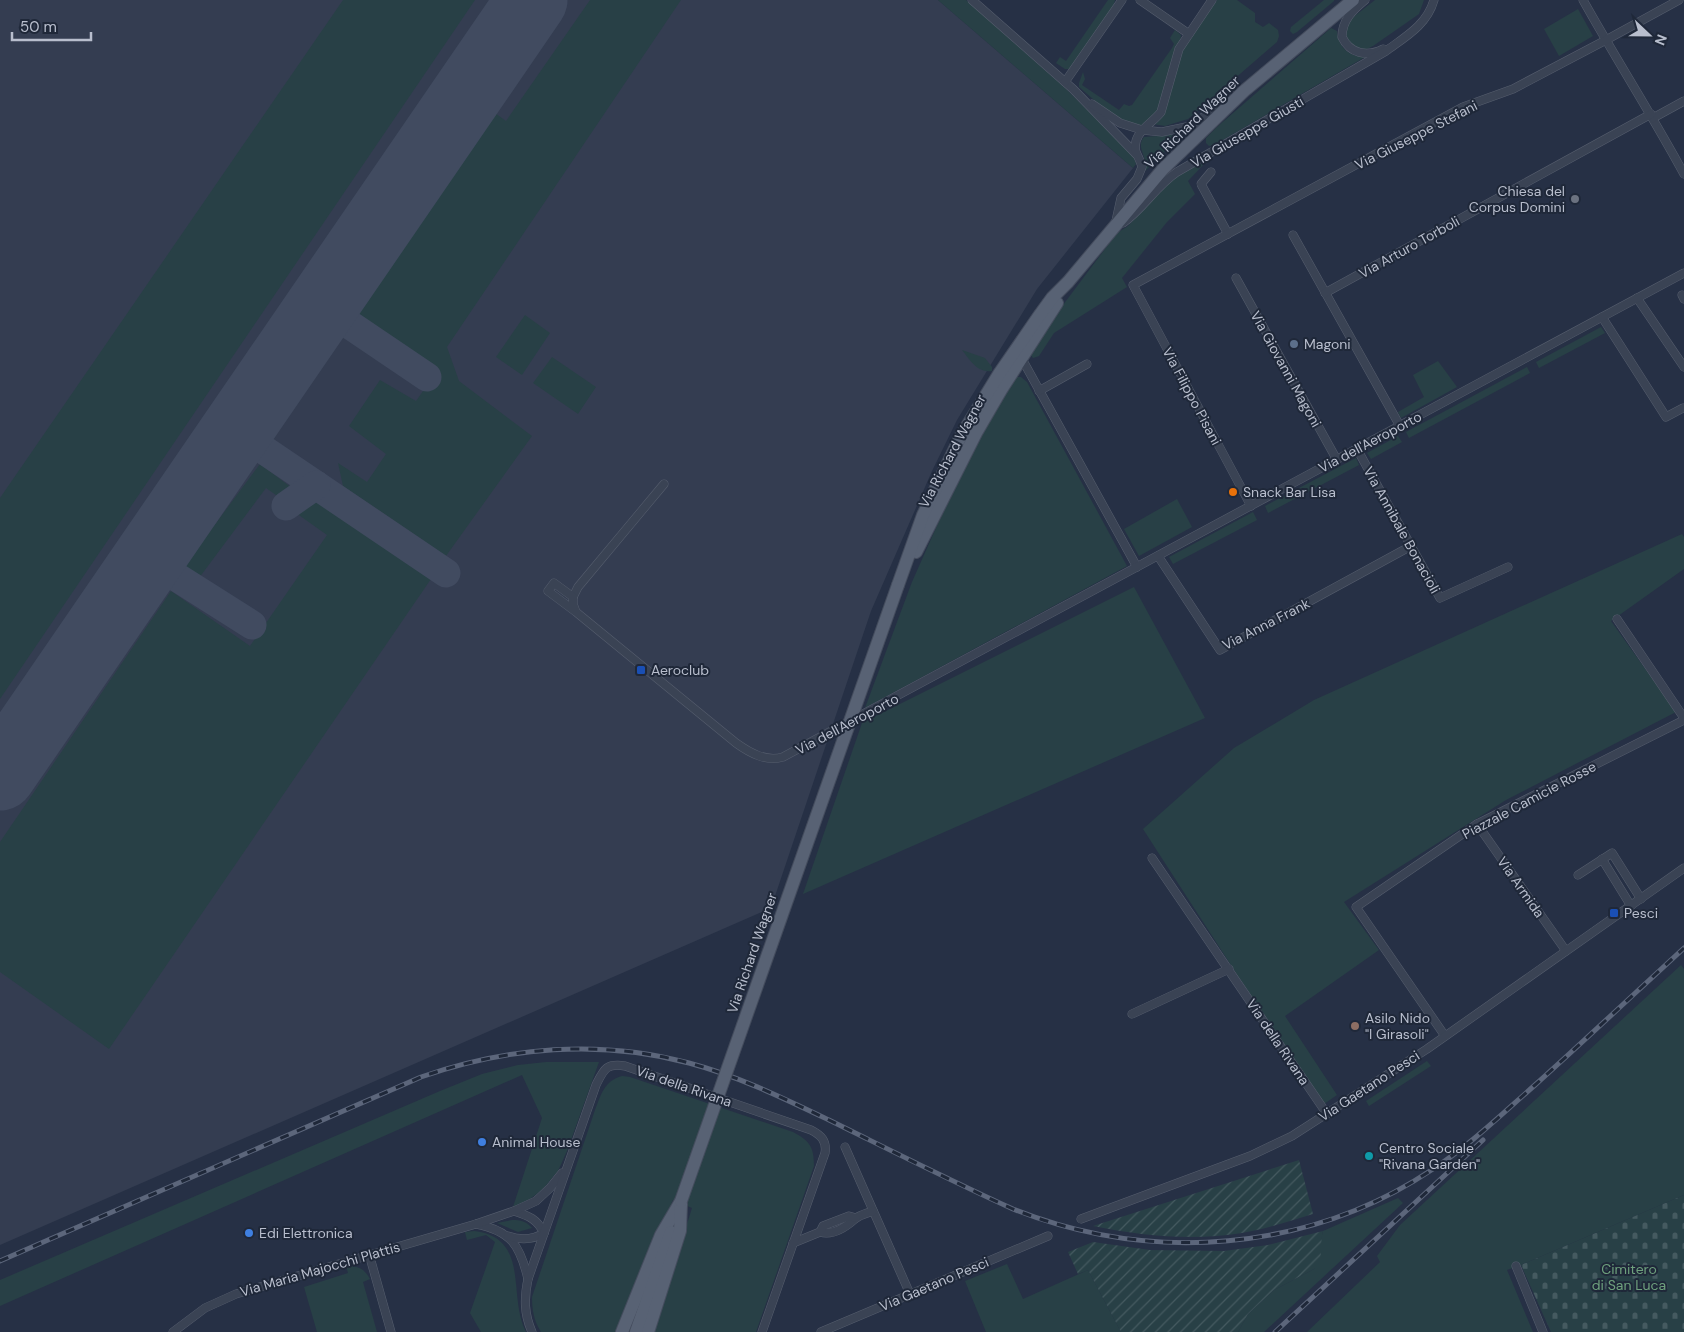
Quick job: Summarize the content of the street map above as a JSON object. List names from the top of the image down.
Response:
{
  "streets": {
    "main road": ["Via Richard Wagner"],
    "street": [
      "Via Giuseppe Giusti",
      "Via Giuseppe Stefani",
      "Via Arturo Torboli",
      "Via Giovanni Magoni",
      "Via Filippo Pisani",
      "Via dell'Aeroporto",
      "Via Annibale Bonacioli",
      "Via Anna Frank",
      "Piazzale Camicie Rosse",
      "Via Armida",
      "Via della Rivana",
      "Via Gaetano Pesci",
      "Via Maria Majocchi Plattis"
    ]
  },
  "crossings": [
    ["Via Richard Wagner", "Via Giuseppe Giusti"],
    ["Via Giuseppe Stefani", "Via Filippo Pisani"],
    ["Via Giovanni Magoni", "Via dell'Aeroporto"],
    ["Via Filippo Pisani", "Via dell'Aeroporto"],
    ["Via dell'Aeroporto", "Via Annibale Bonacioli"],
    ["Via dell'Aeroporto", "Via Anna Frank"],
    ["Via Annibale Bonacioli", "Via Anna Frank"],
    ["Piazzale Camicie Rosse", "Via Armida"],
    ["Piazzale Camicie Rosse", "Via Gaetano Pesci"],
    ["Via Armida", "Via Gaetano Pesci"],
    ["Via della Rivana", "Via Gaetano Pesci"],
    ["Via della Rivana", "Via Maria Majocchi Plattis"]
  ],
  "parks": ["Cimitero di San Luca"],
  "places": {
    "other": [
      "Chiesa del Corpus Domini",
      "Magoni",
      "Snack Bar Lisa",
      "Asilo Nido \"I Girasoli\"",
      "Animal House",
      "Centro Sociale \"Rivana Garden\"",
      "Edi Elettronica"
    ],
    "transit": ["Aeroclub", "Pesci"]
  },
  "scale_bar": "50 m",
  "north": "right"
}
